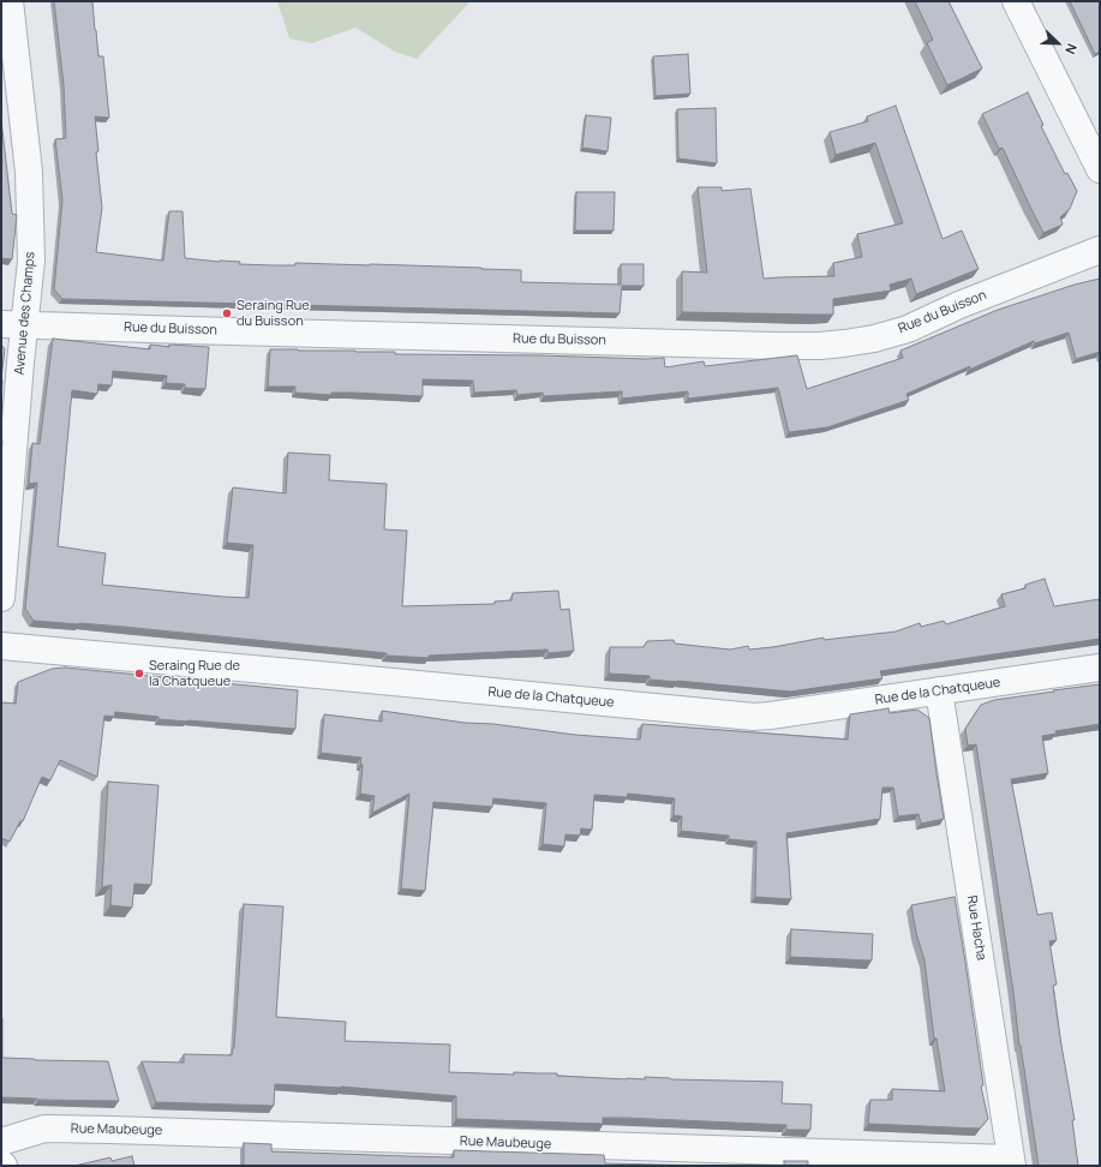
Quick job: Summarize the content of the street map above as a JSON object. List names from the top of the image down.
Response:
{
  "streets": {
    "street": [
      "Rue du Buisson",
      "Avenue des Champs",
      "Rue de la Chatqueue",
      "Rue Hacha",
      "Rue Maubeuge"
    ]
  },
  "crossings": [
    ["Rue du Buisson", "Avenue des Champs"],
    ["Rue de la Chatqueue", "Rue Hacha"],
    ["Rue Hacha", "Rue Maubeuge"]
  ],
  "places": ["Seraing Rue du Buisson", "Seraing Rue de la Chatqueue"],
  "north": "bottom right"
}
